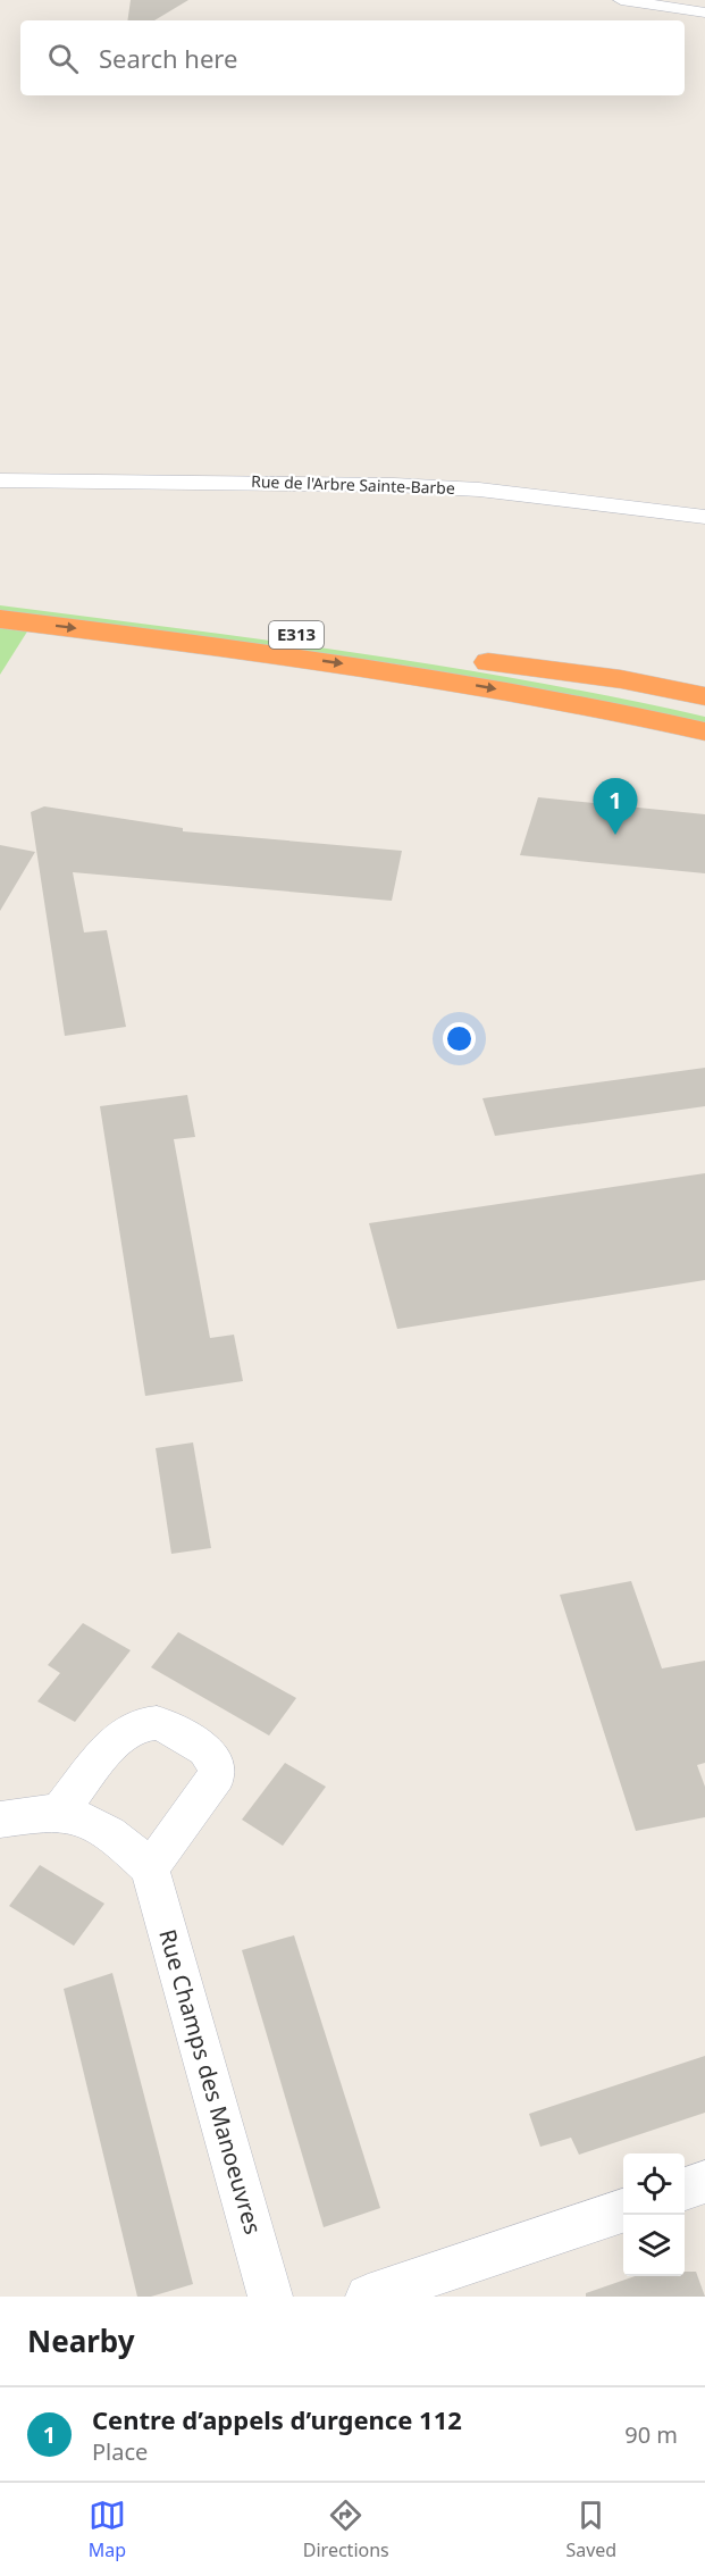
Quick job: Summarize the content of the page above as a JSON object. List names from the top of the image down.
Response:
{
  "streets": {
    "highway": ["E313"],
    "street": ["Rue de l'Arbre Sainte-Barbe", "Rue Champs des Manoeuvres"]
  },
  "page": {
    "search": "Search here",
    "pins": "1",
    "heading": "Nearby",
    "list": [
      {
        "mark": "1",
        "name": "Centre d’appels d’urgence 112",
        "note": "Place",
        "value": "90 m"
      }
    ],
    "nav": ["Map", "Directions", "Saved"]
  }
}
